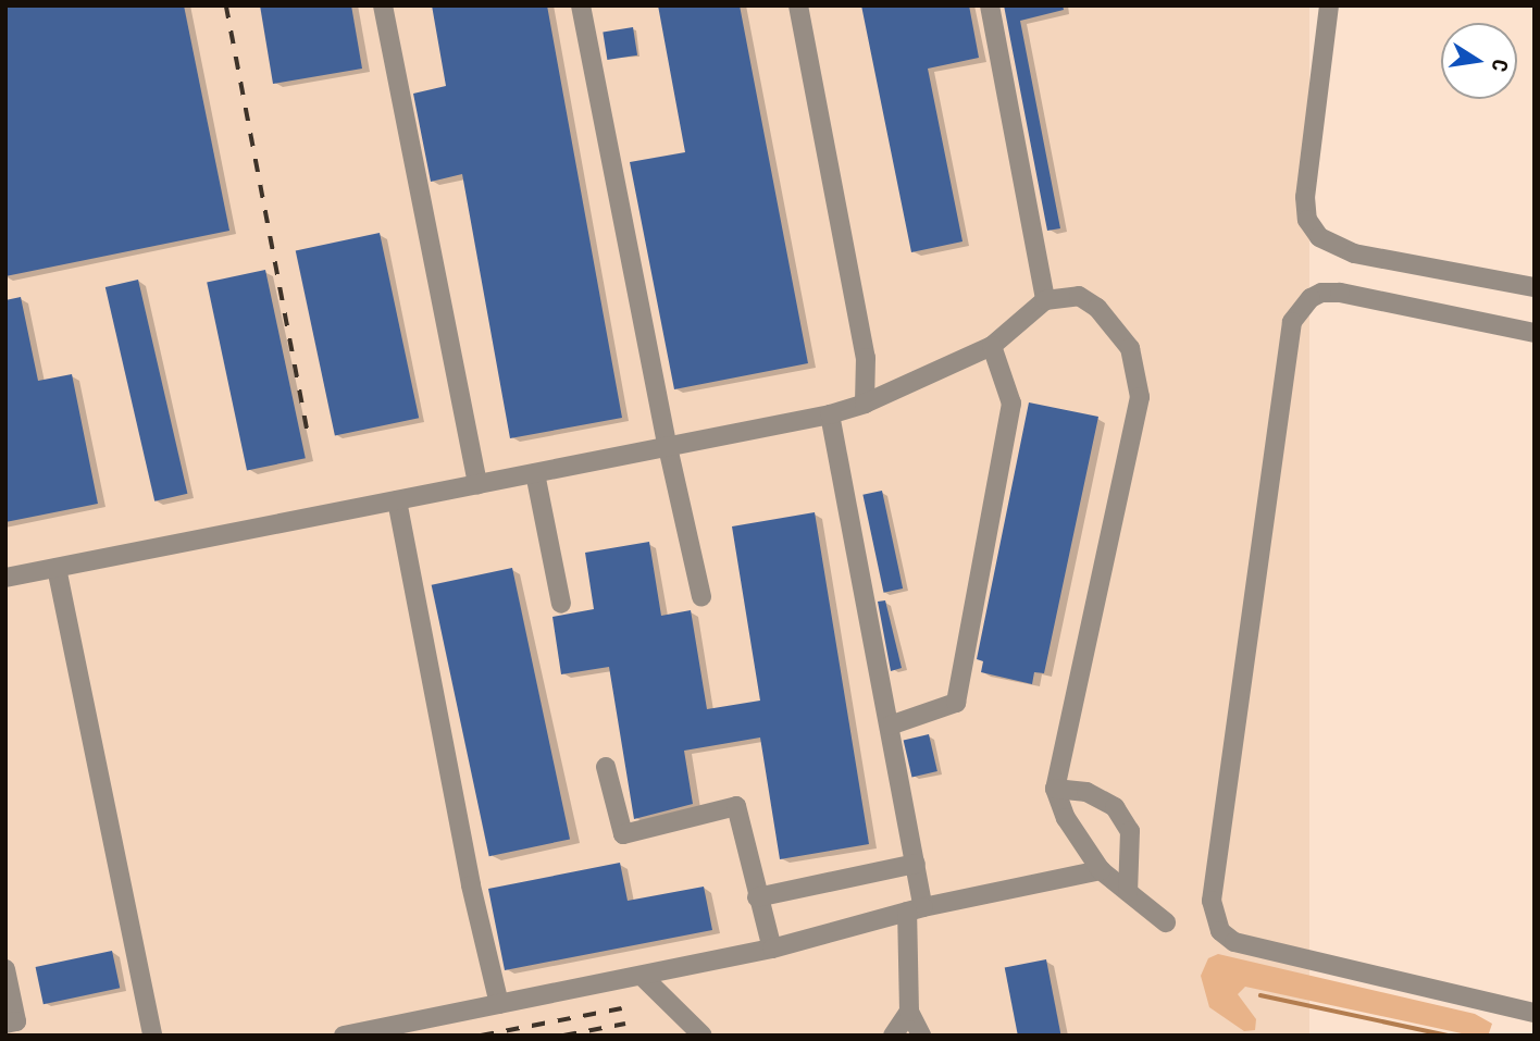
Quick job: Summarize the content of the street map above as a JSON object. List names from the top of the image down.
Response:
{
  "north": "right"
}
